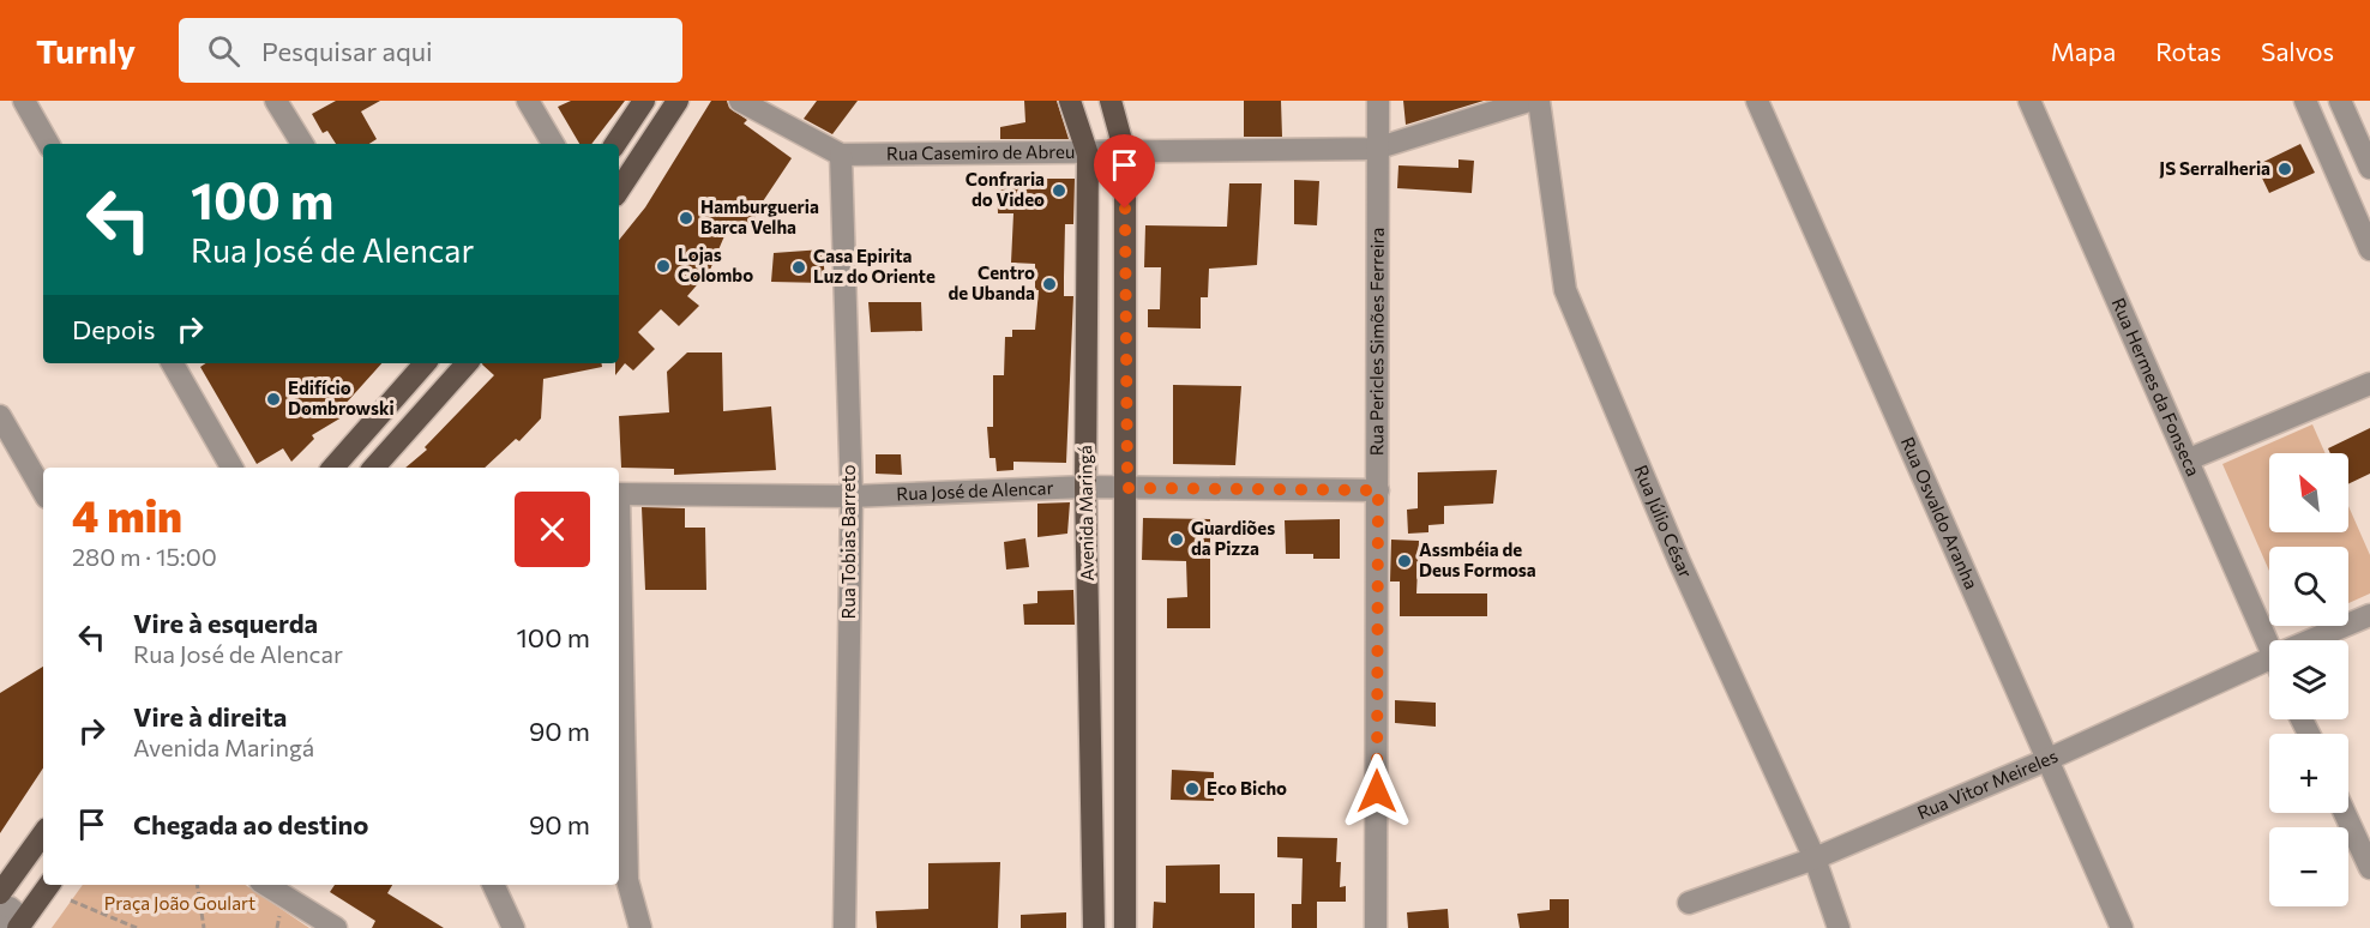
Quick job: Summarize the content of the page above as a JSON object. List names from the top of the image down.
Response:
{
  "streets": {
    "main road": ["Avenida Maringá"],
    "street": [
      "Rua Casemiro de Abreu",
      "Rua Pericles Simões Ferreira",
      "Rua Hermes da Fonseca",
      "Rua José de Alencar",
      "Rua Osvaldo Aranha",
      "Rua Júlio César",
      "Rua Tobias Barreto",
      "Rua Vitor Meireles"
    ]
  },
  "crossings": [
    ["Rua Casemiro de Abreu", "Rua Pericles Simões Ferreira"],
    ["Rua Casemiro de Abreu", "Avenida Maringá"],
    ["Rua Casemiro de Abreu", "Rua Tobias Barreto"],
    ["Rua Pericles Simões Ferreira", "Rua José de Alencar"],
    ["Rua José de Alencar", "Avenida Maringá"],
    ["Rua José de Alencar", "Rua Tobias Barreto"],
    ["Rua Osvaldo Aranha", "Rua Vitor Meireles"],
    ["Rua Júlio César", "Rua Vitor Meireles"]
  ],
  "parks": ["Praça João Goulart"],
  "places": [
    "JS Serralheria",
    "Confraria do Video",
    "Hamburgueria Barca Velha",
    "Lojas Colombo",
    "Casa Epirita Luz do Oriente",
    "Centro de Ubanda",
    "Edifício Dombrowski",
    "Guardiões da Pizza",
    "Assmbéia de Deus Formosa",
    "Eco Bicho"
  ],
  "north": "top left",
  "page": {
    "header": "Turnly",
    "search": "Pesquisar aqui",
    "nav": ["Mapa", "Rotas", "Salvos"],
    "turn": ["100 m", "Rua José de Alencar"],
    "then": "Depois",
    "map_buttons": ["+", "−"],
    "heading": ["4 min", "280 m · 15:00"],
    "list": [
      {
        "name": "Vire à esquerda",
        "note": "Rua José de Alencar",
        "value": "100 m"
      },
      {
        "name": "Vire à direita",
        "note": "Avenida Maringá",
        "value": "90 m"
      },
      {
        "name": "Chegada ao destino",
        "value": "90 m"
      }
    ]
  }
}
